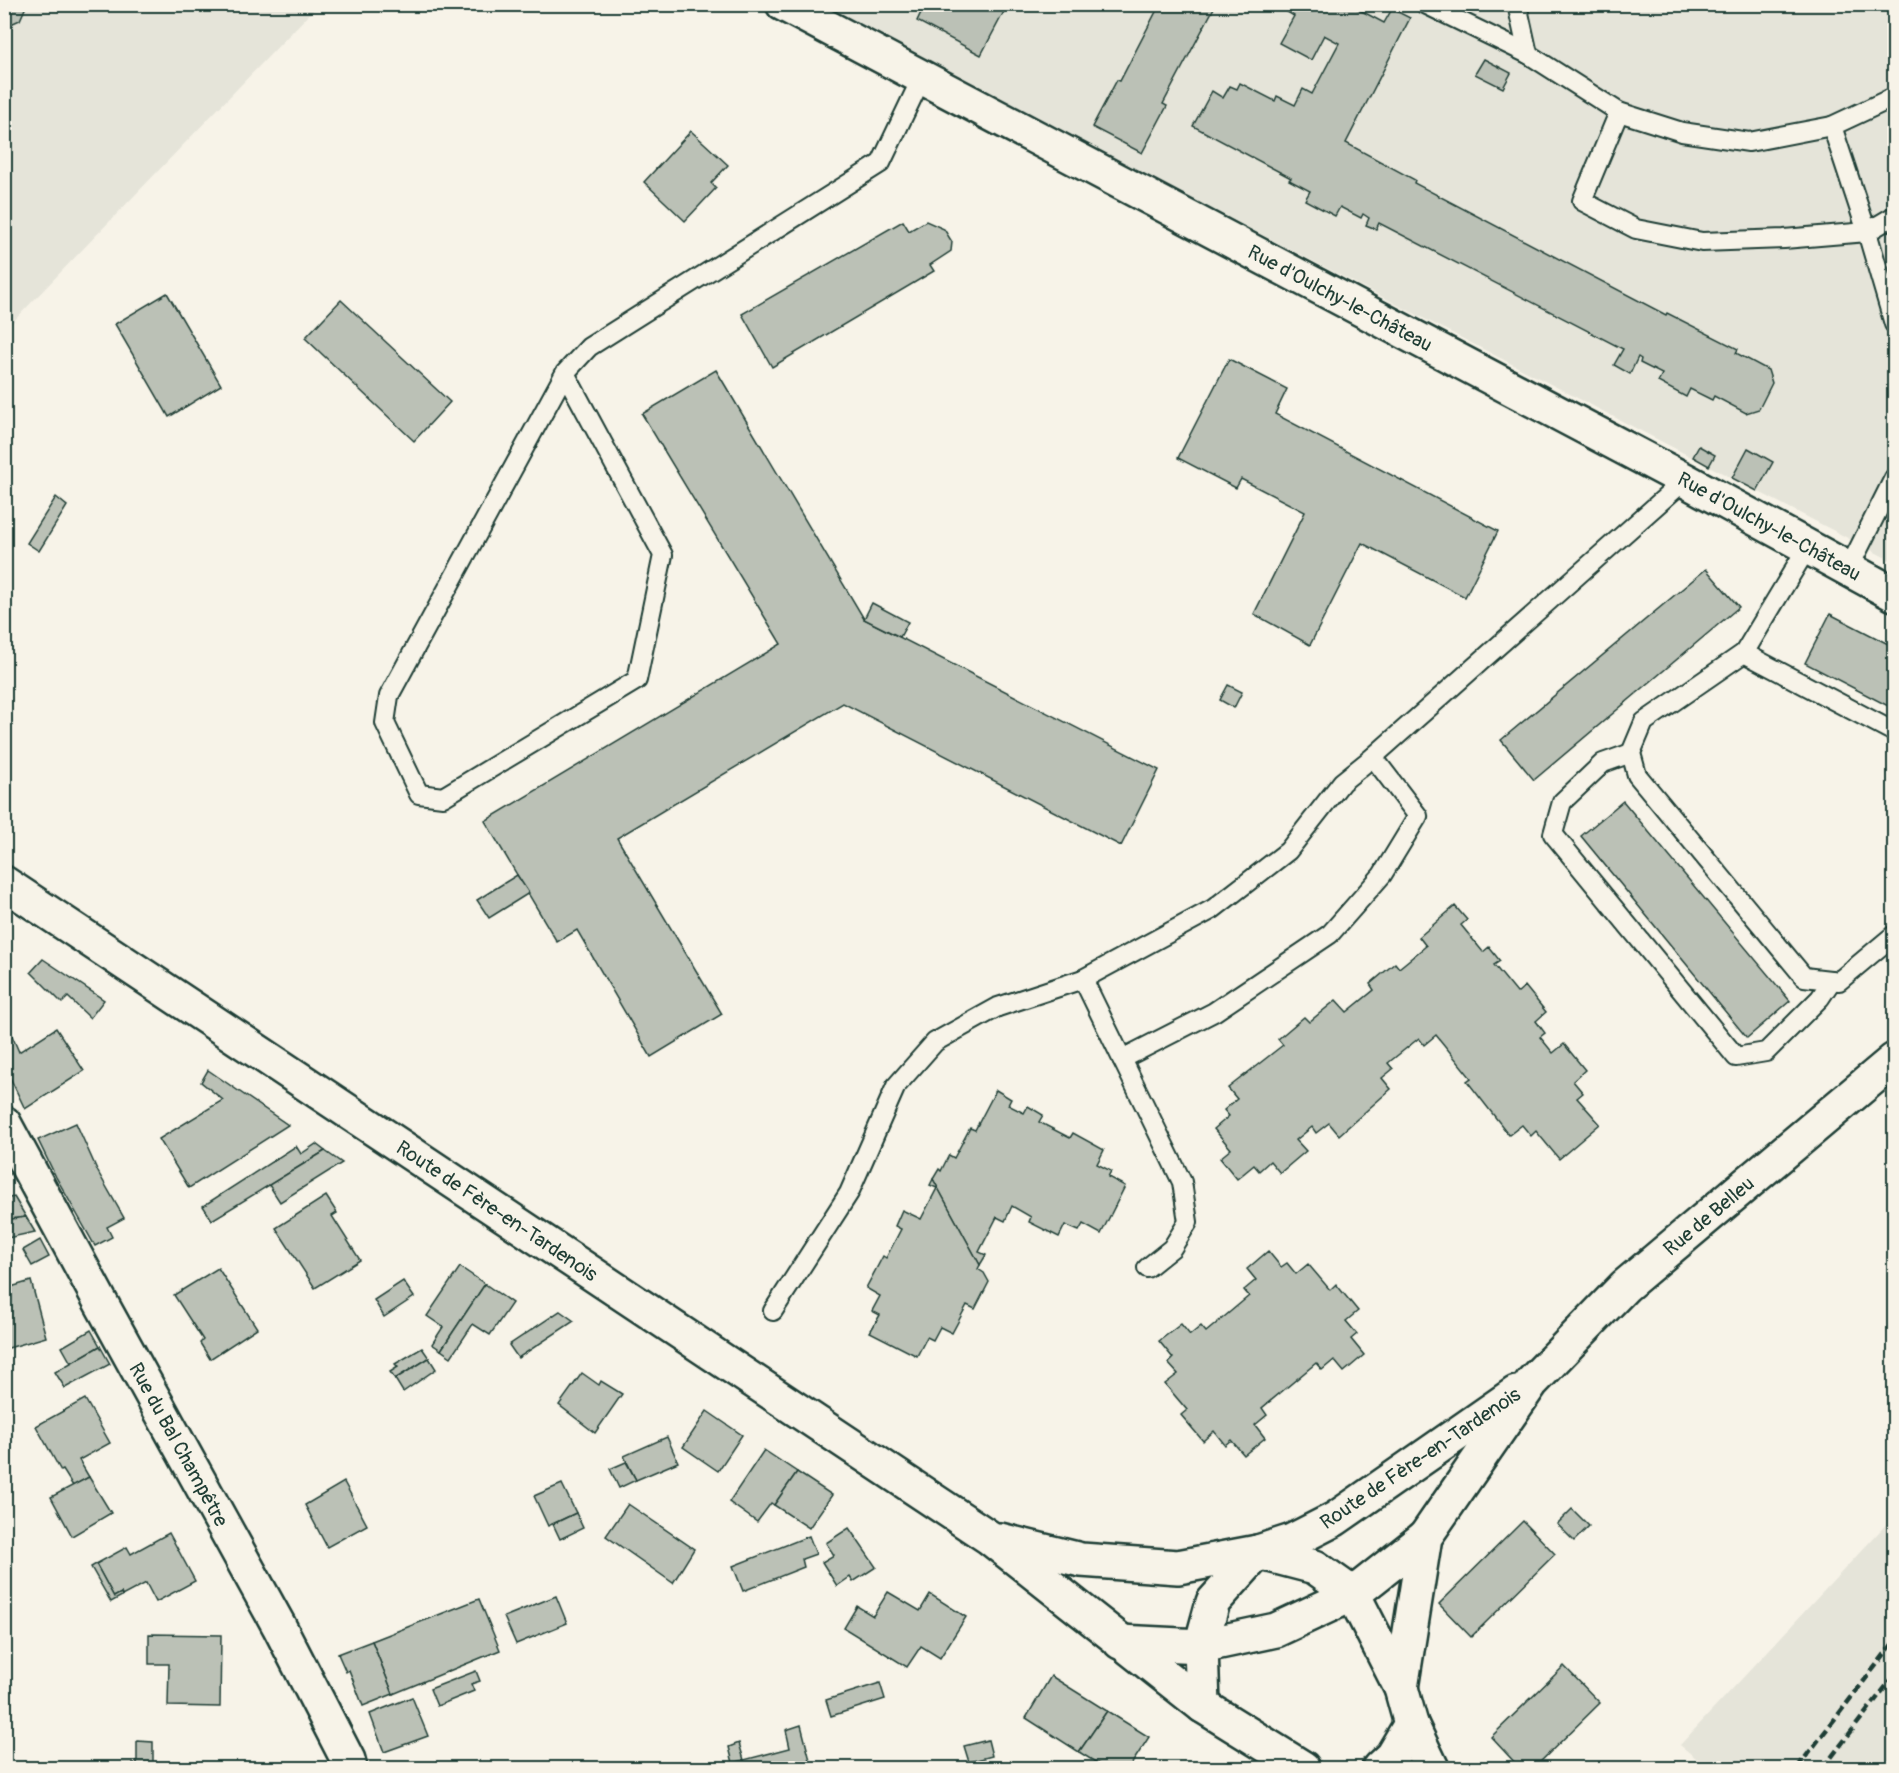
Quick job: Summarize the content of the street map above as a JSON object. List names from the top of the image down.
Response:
{
  "streets": {
    "street": [
      "Rue d'Oulchy-le-Château",
      "Route de Fère-en-Tardenois",
      "Rue de Belleu",
      "Rue du Bal Champêtre"
    ]
  },
  "crossings": [
    ["Route de Fère-en-Tardenois", "Rue de Belleu"]
  ]
}
